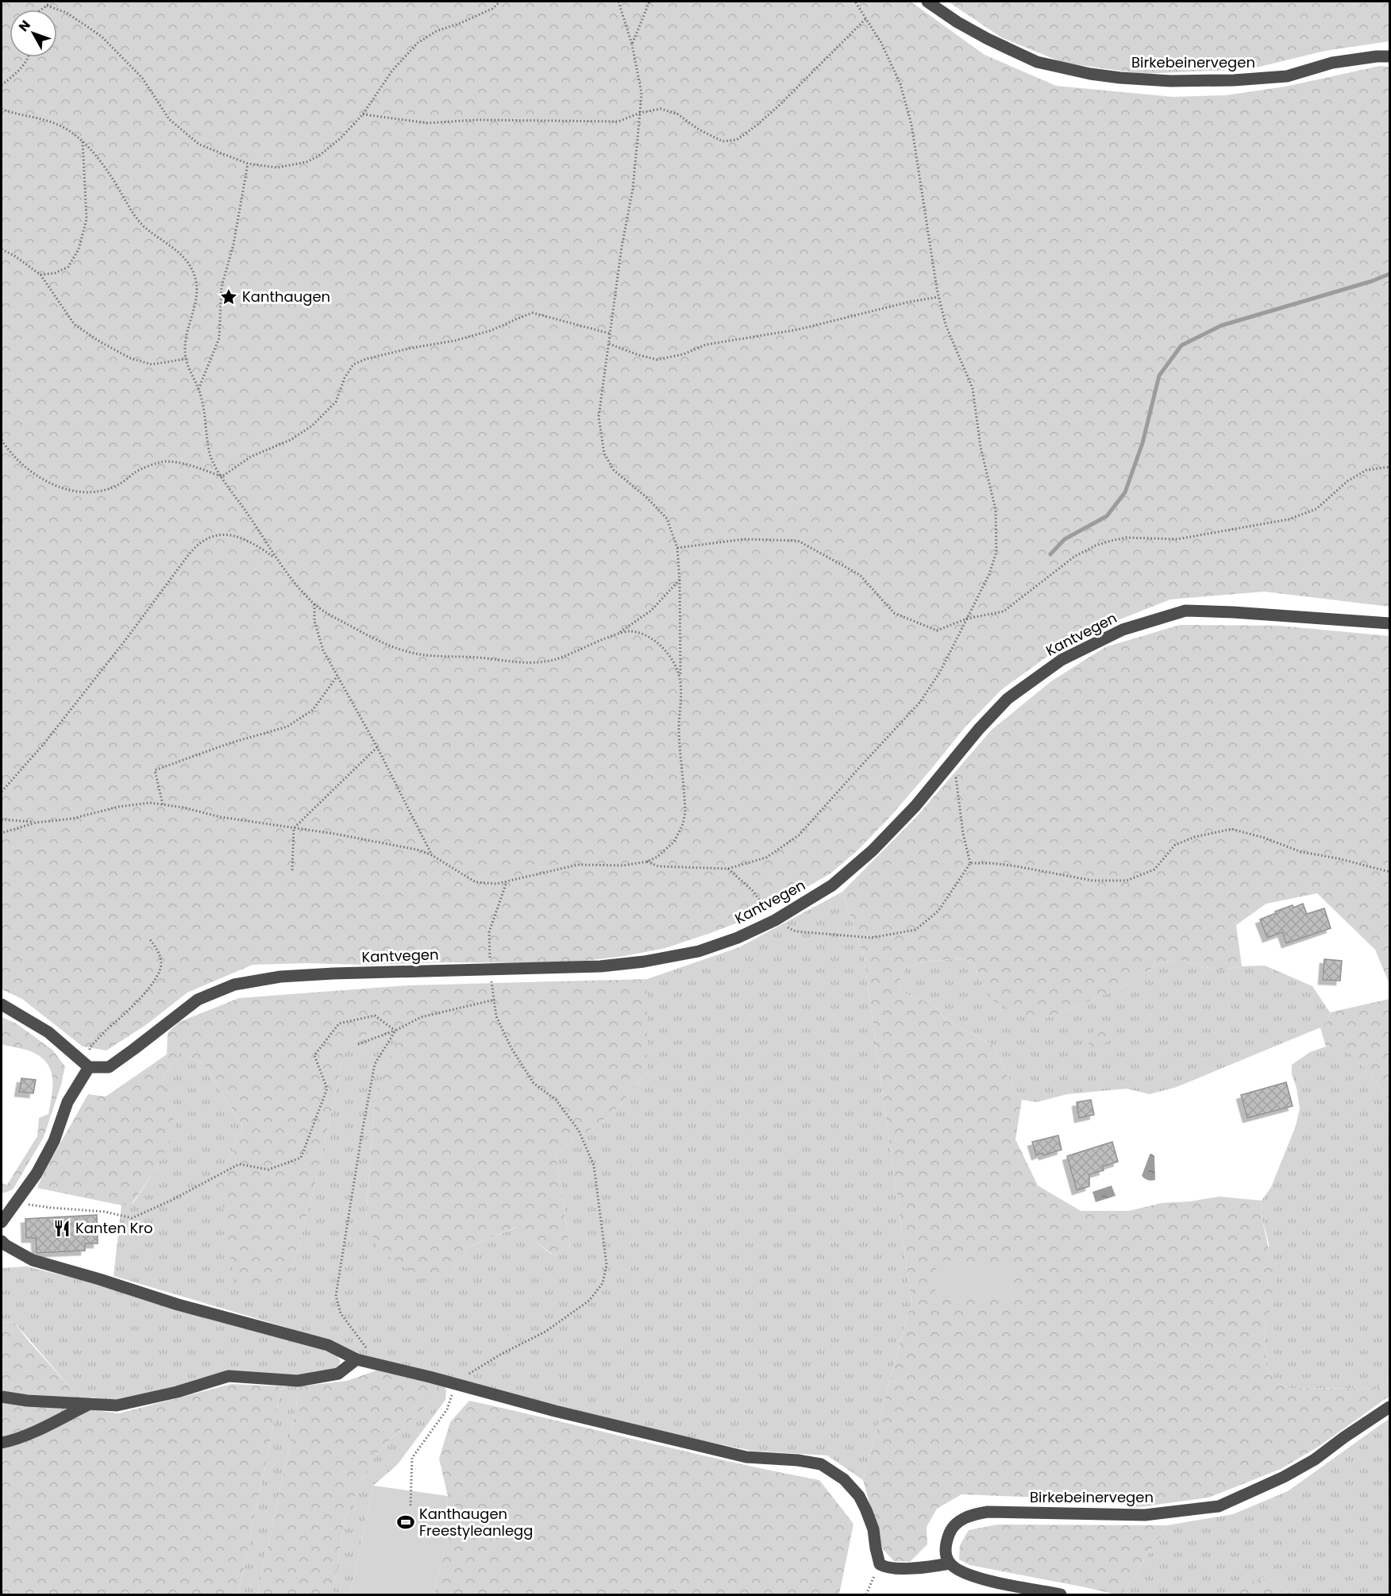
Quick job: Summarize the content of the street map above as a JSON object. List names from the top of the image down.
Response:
{
  "streets": {
    "street": ["Birkebeinervegen", "Kantvegen"]
  },
  "places": {
    "place": ["Kanthaugen"],
    "restaurant": ["Kanten Kro"],
    "sports": ["Kanthaugen Freestyleanlegg"]
  },
  "north": "top left"
}
